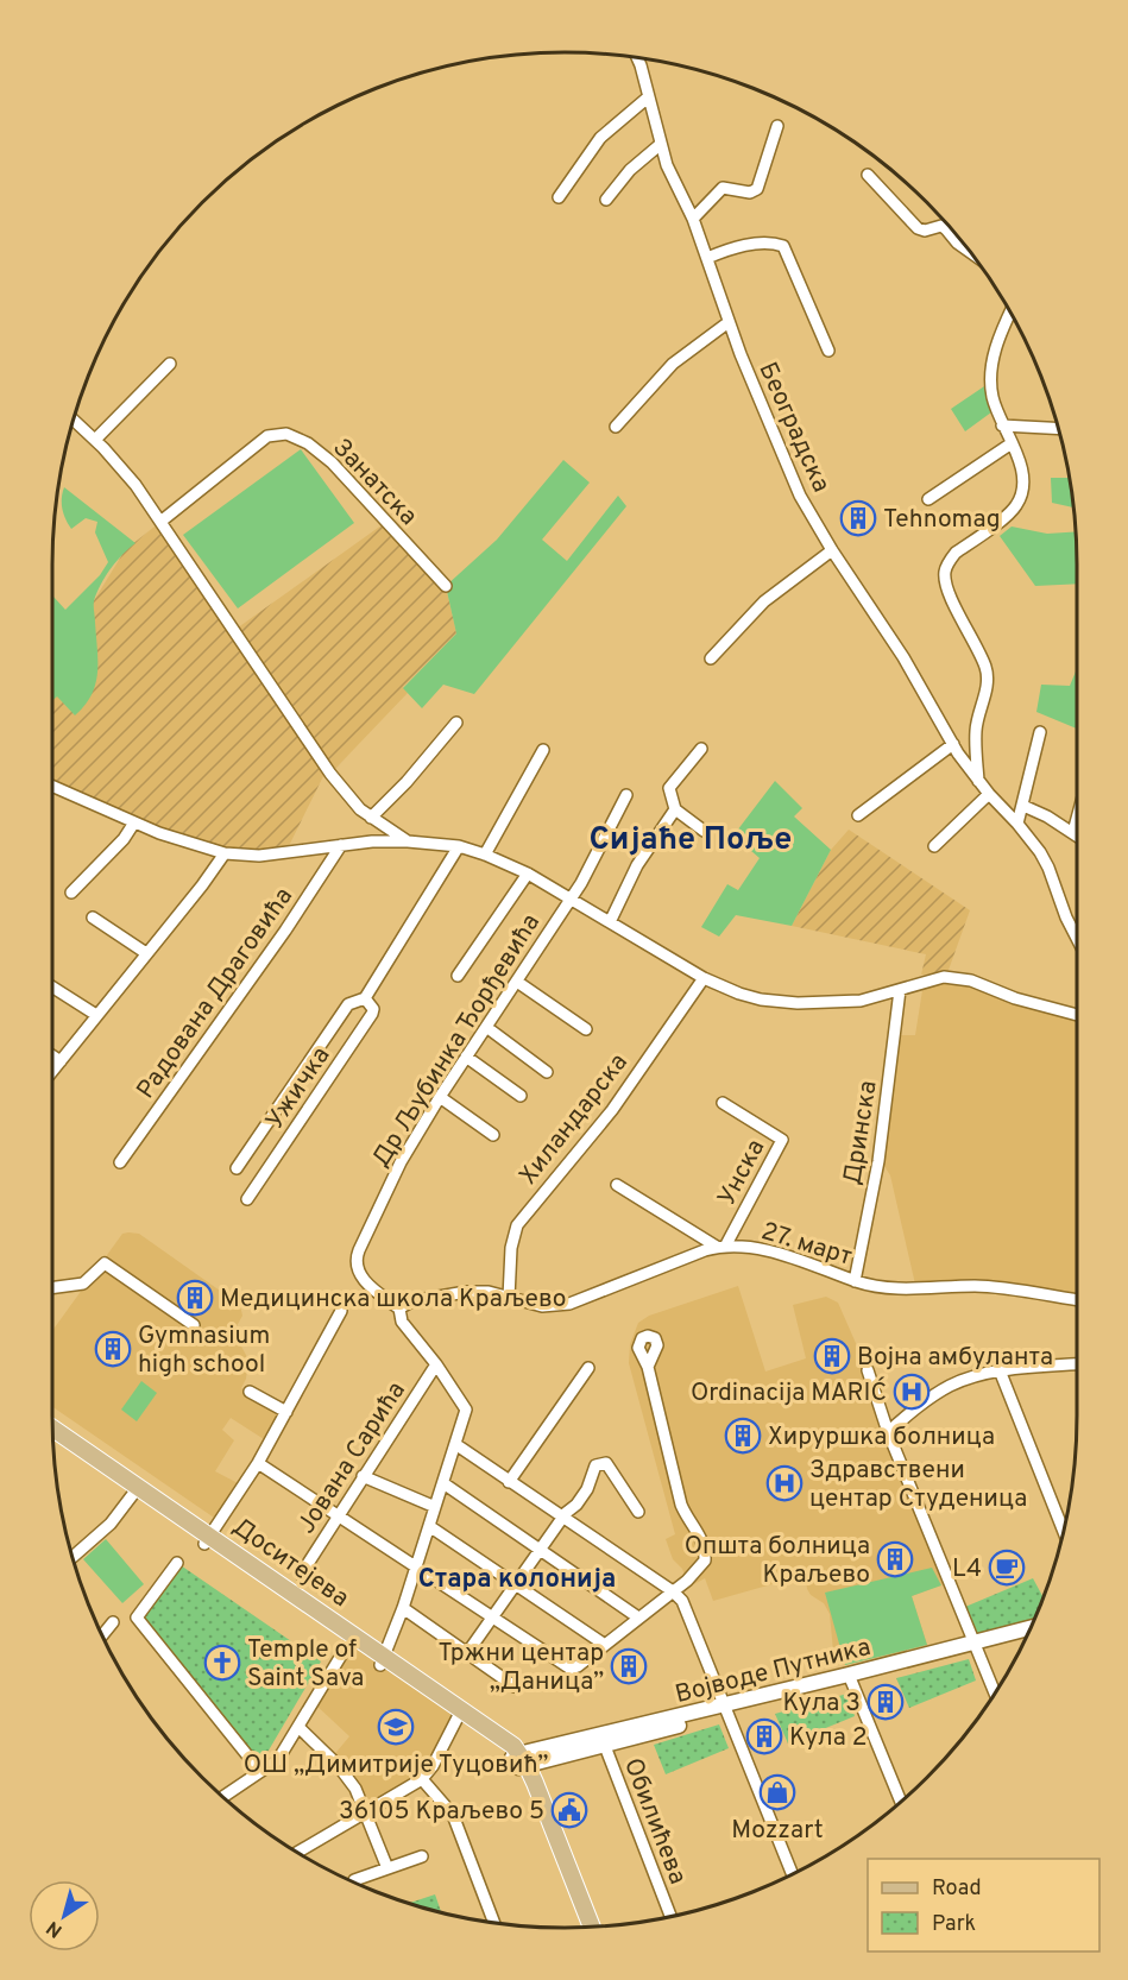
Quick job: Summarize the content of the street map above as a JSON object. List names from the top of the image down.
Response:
{
  "streets": {
    "main road": ["Доситејева", "Војводе Путника"],
    "street": [
      "Београдска",
      "Занатска",
      "Радована Драговића",
      "Др Љубинка Ђорђевића",
      "Ужичка",
      "Хиландарска",
      "Дринска",
      "Унска",
      "27. март",
      "Јована Сарића",
      "Обилићева"
    ]
  },
  "crossings": [
    ["Др Љубинка Ђорђевића", "27. март"],
    ["Хиландарска", "27. март"],
    ["Дринска", "27. март"],
    ["Унска", "27. март"],
    ["Доситејева", "Војводе Путника"],
    ["Војводе Путника", "Обилићева"]
  ],
  "districts": ["Сијаће Поље", "Стара колонија"],
  "places": {
    "building": [
      "Tehnomag",
      "Медицинска школа Краљево",
      "Gymnasium high school",
      "Војна амбуланта",
      "Хируршка болница",
      "Општа болница Краљево",
      "Тржни центар „Даница”",
      "Кула 3",
      "Кула 2"
    ],
    "hospital": ["Ordinacija MARIĆ", "Здравствени центар Студеница"],
    "cafe": ["L4"],
    "church": ["Temple of Saint Sava"],
    "school or university": ["ОШ „Димитрије Туцовић”"],
    "shop": ["Mozzart"],
    "public building": ["36105 Краљево 5"]
  },
  "legend": ["Road", "Park"],
  "north": "bottom left"
}
